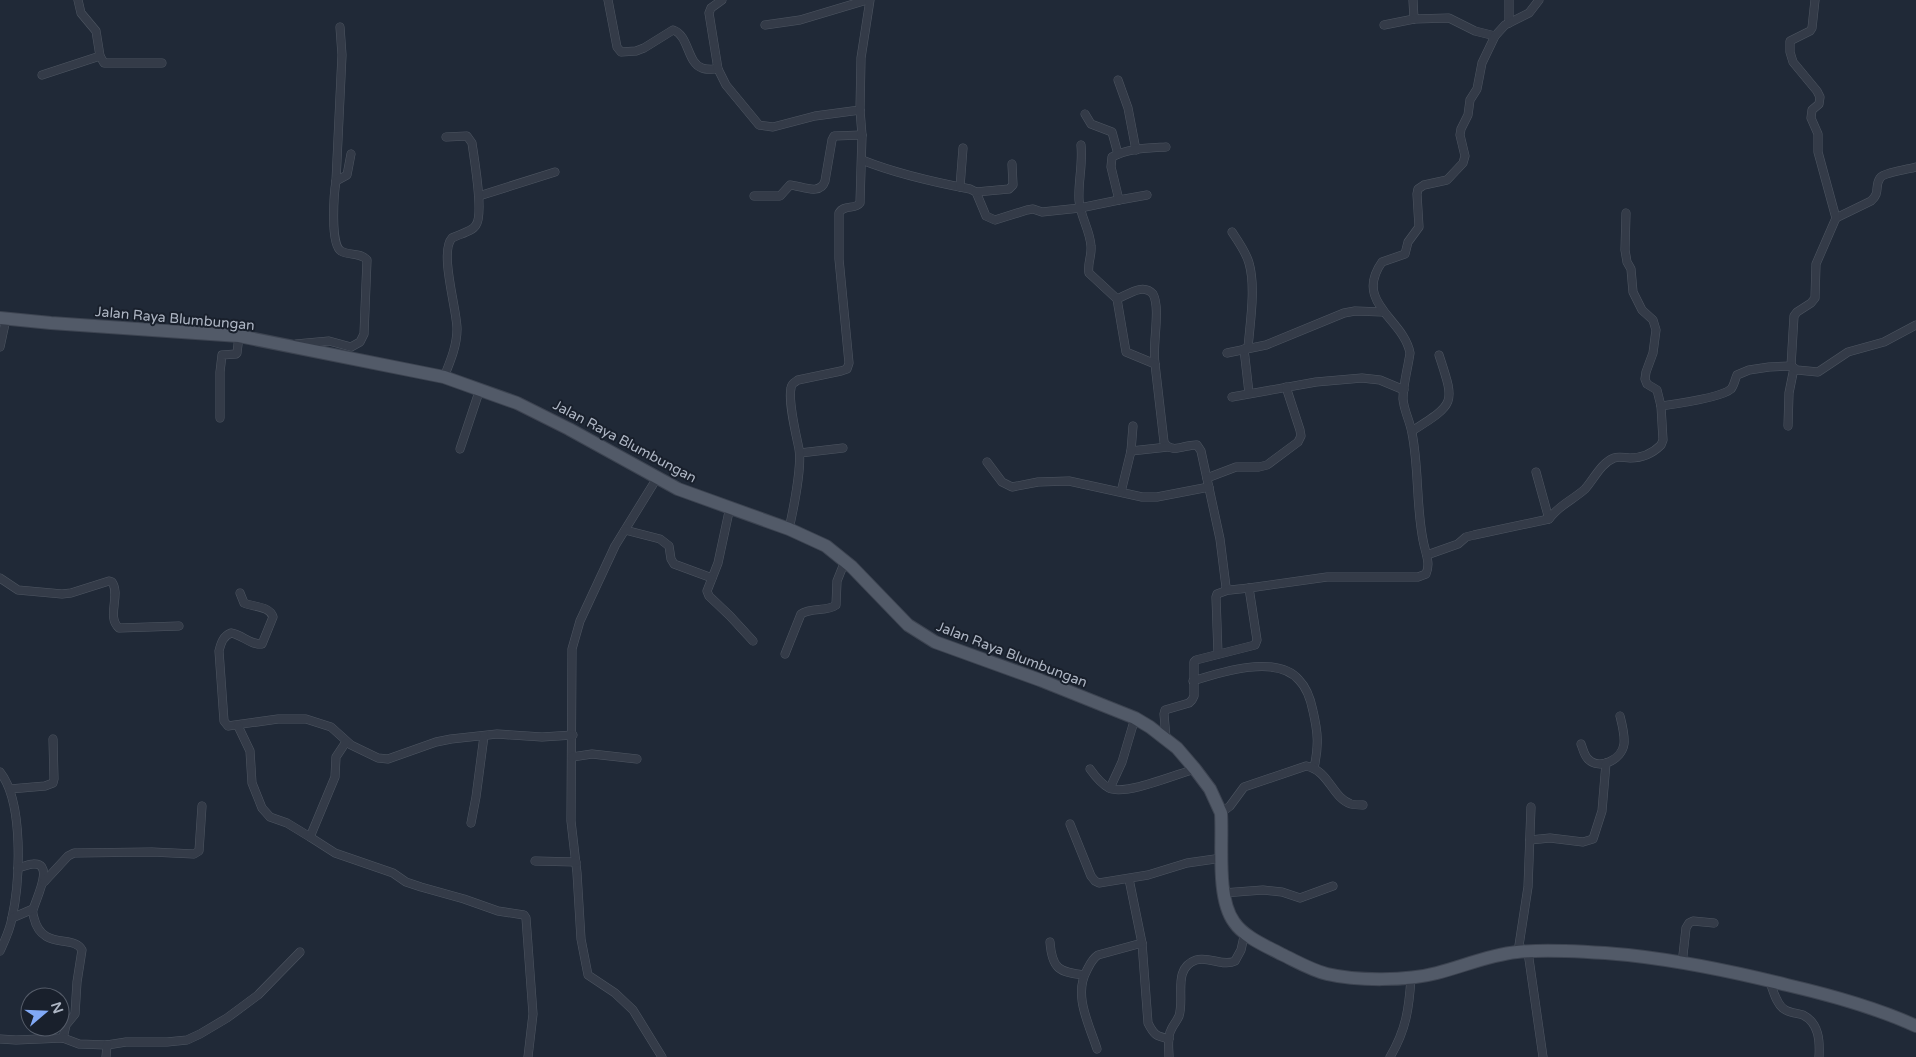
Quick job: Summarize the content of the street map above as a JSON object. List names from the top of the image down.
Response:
{
  "streets": {
    "main road": ["Jalan Raya Blumbungan"]
  },
  "north": "right"
}
